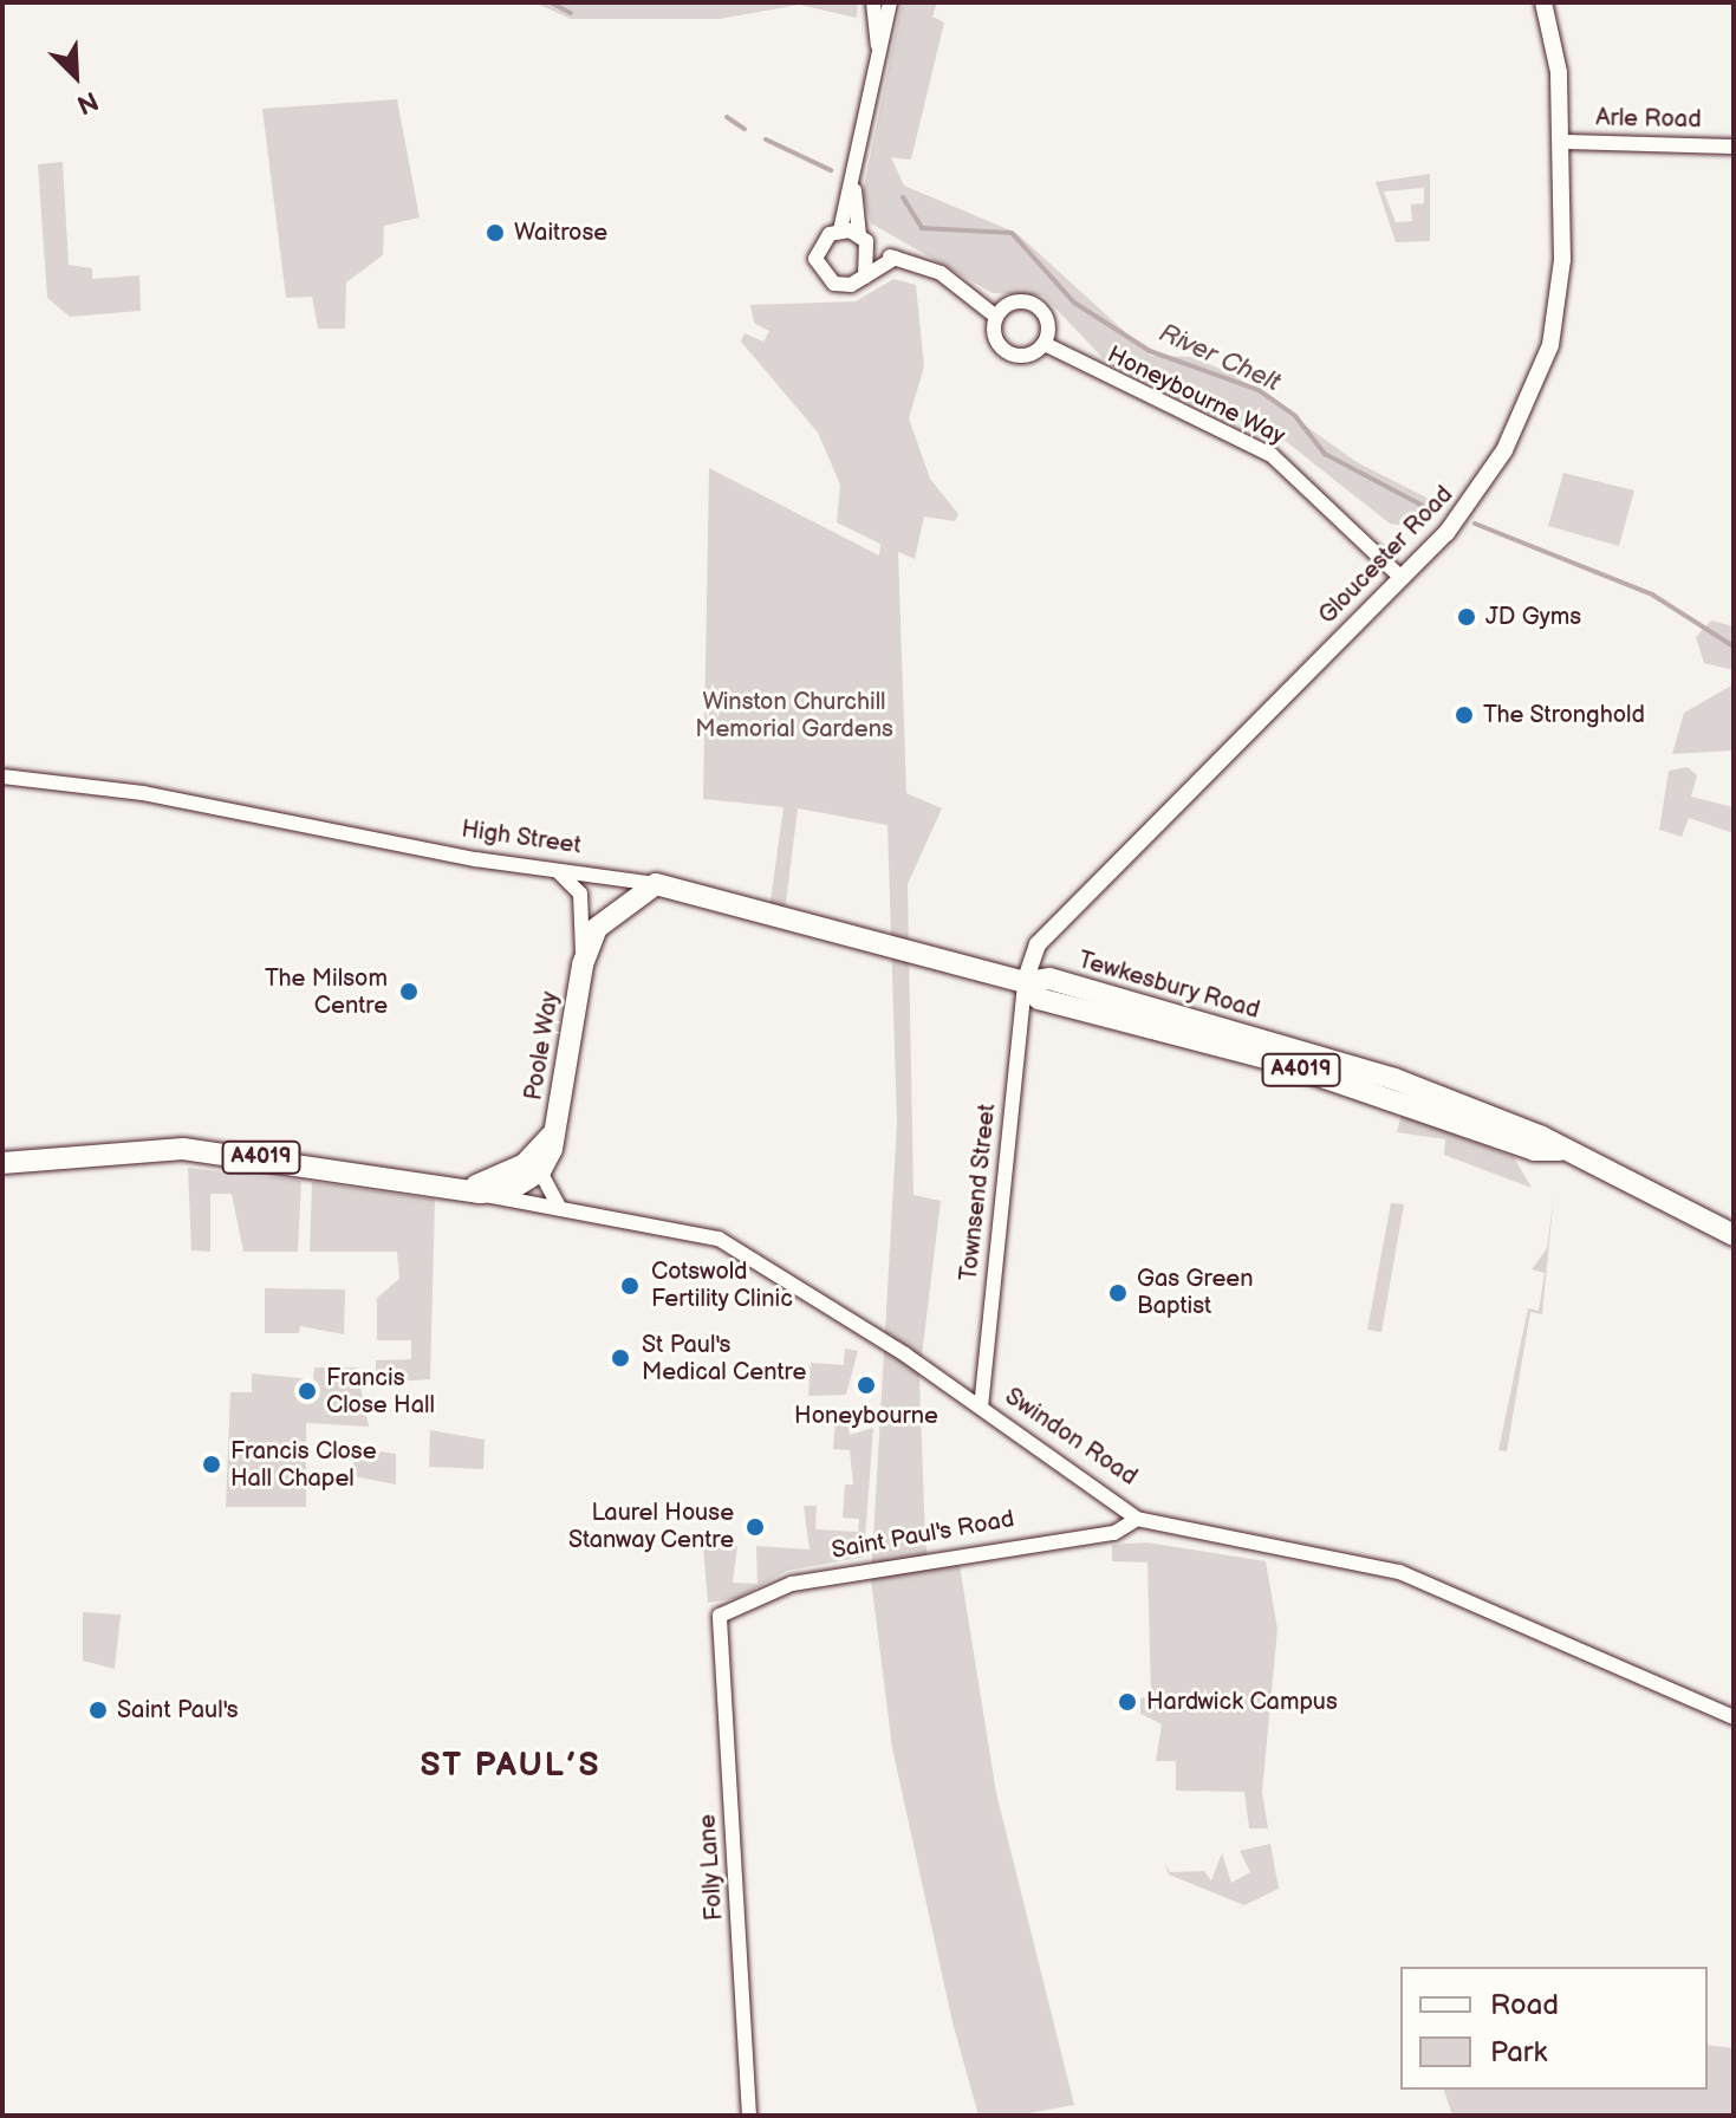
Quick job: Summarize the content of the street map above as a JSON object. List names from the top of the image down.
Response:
{
  "streets": {
    "highway": [
      "High Street",
      "Tewkesbury Road",
      "Poole Way",
      "A4019",
      "Swindon Road"
    ],
    "main road": ["Gloucester Road"],
    "street": [
      "Arle Road",
      "Honeybourne Way",
      "Townsend Street",
      "Saint Paul's Road",
      "Folly Lane"
    ]
  },
  "crossings": [
    ["Arle Road", "Gloucester Road"],
    ["Honeybourne Way", "Gloucester Road"],
    ["Gloucester Road", "High Street"],
    ["Gloucester Road", "Tewkesbury Road"],
    ["Gloucester Road", "Townsend Street"],
    ["High Street", "Tewkesbury Road"],
    ["High Street", "Poole Way"],
    ["High Street", "Townsend Street"],
    ["Tewkesbury Road", "Townsend Street"],
    ["Poole Way", "A4019"],
    ["A4019", "Swindon Road"],
    ["Townsend Street", "Swindon Road"],
    ["Swindon Road", "Saint Paul's Road"],
    ["Saint Paul's Road", "Folly Lane"]
  ],
  "districts": ["ST PAUL’S"],
  "water": ["River Chelt"],
  "parks": ["Winston Churchill Memorial Gardens"],
  "places": [
    "Waitrose",
    "JD Gyms",
    "The Stronghold",
    "The Milsom Centre",
    "Cotswold Fertility Clinic",
    "Gas Green Baptist",
    "St Paul's Medical Centre",
    "Honeybourne",
    "Francis Close Hall",
    "Francis Close Hall Chapel",
    "Laurel House Stanway Centre",
    "Hardwick Campus",
    "Saint Paul's"
  ],
  "legend": ["Road", "Park"],
  "north": "bottom right"
}
